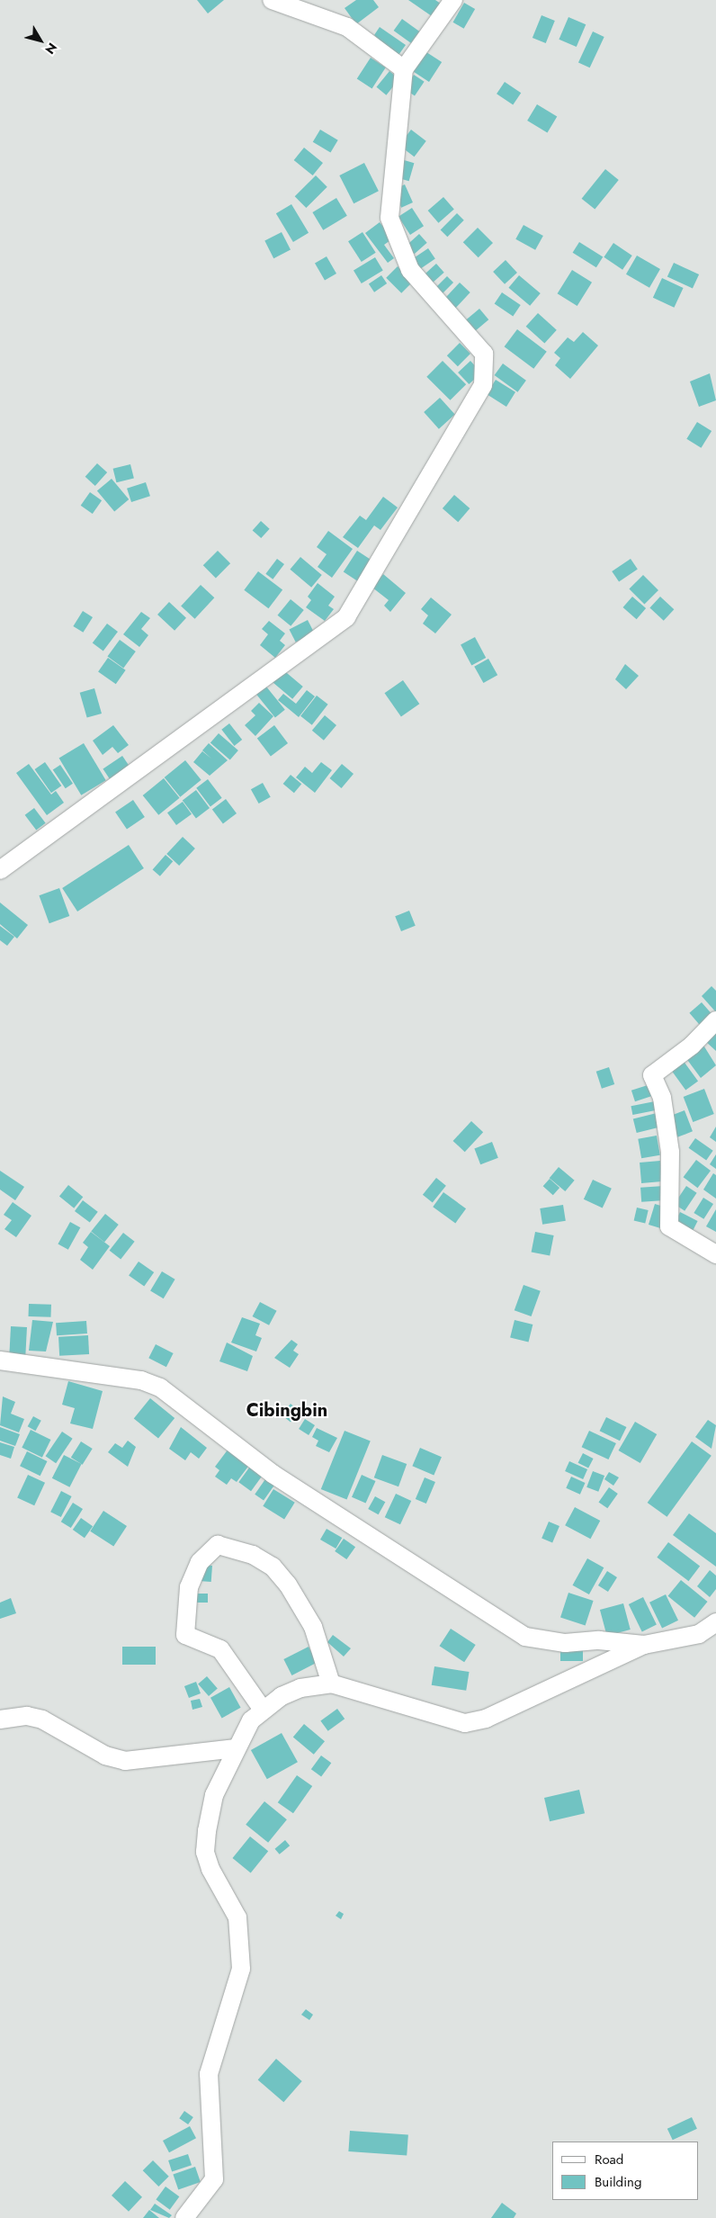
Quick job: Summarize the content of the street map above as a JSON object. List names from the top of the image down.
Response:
{
  "districts": ["Cibingbin"],
  "legend": ["Road", "Building"],
  "north": "bottom right"
}
